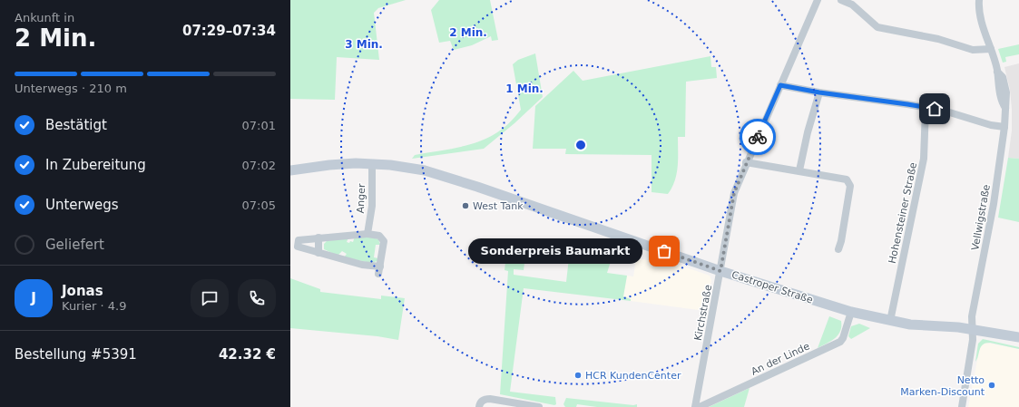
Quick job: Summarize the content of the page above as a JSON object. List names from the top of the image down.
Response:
{
  "streets": {
    "main road": ["Castroper Straße"],
    "street": [
      "Anger",
      "Hohensteiner Straße",
      "Vellwigstraße",
      "Kirchstraße",
      "An der Linde"
    ]
  },
  "crossings": [
    ["Anger", "Castroper Straße"],
    ["Hohensteiner Straße", "Castroper Straße"],
    ["Vellwigstraße", "Castroper Straße"],
    ["Castroper Straße", "Kirchstraße"],
    ["Castroper Straße", "An der Linde"]
  ],
  "places": [
    "West Tank",
    "Sonderpreis Baumarkt",
    "HCR KundenCenter",
    "Netto Marken-Discount"
  ],
  "page": {
    "heading": ["2 Min.", "Ankunft in", "07:29–07:34"],
    "panel": [
      "Jonas",
      "Kurier · 4.9",
      "Bestellung #5391",
      "42.32 €"
    ],
    "bar": "Unterwegs · 210 m",
    "list": [
      ["Bestätigt", "07:01"],
      ["In Zubereitung", "07:02"],
      ["Unterwegs", "07:05"],
      "Geliefert"
    ],
    "bubble": "Sonderpreis Baumarkt",
    "round": "J"
  },
  "rings": ["2 Min.", "3 Min.", "1 Min."]
}
